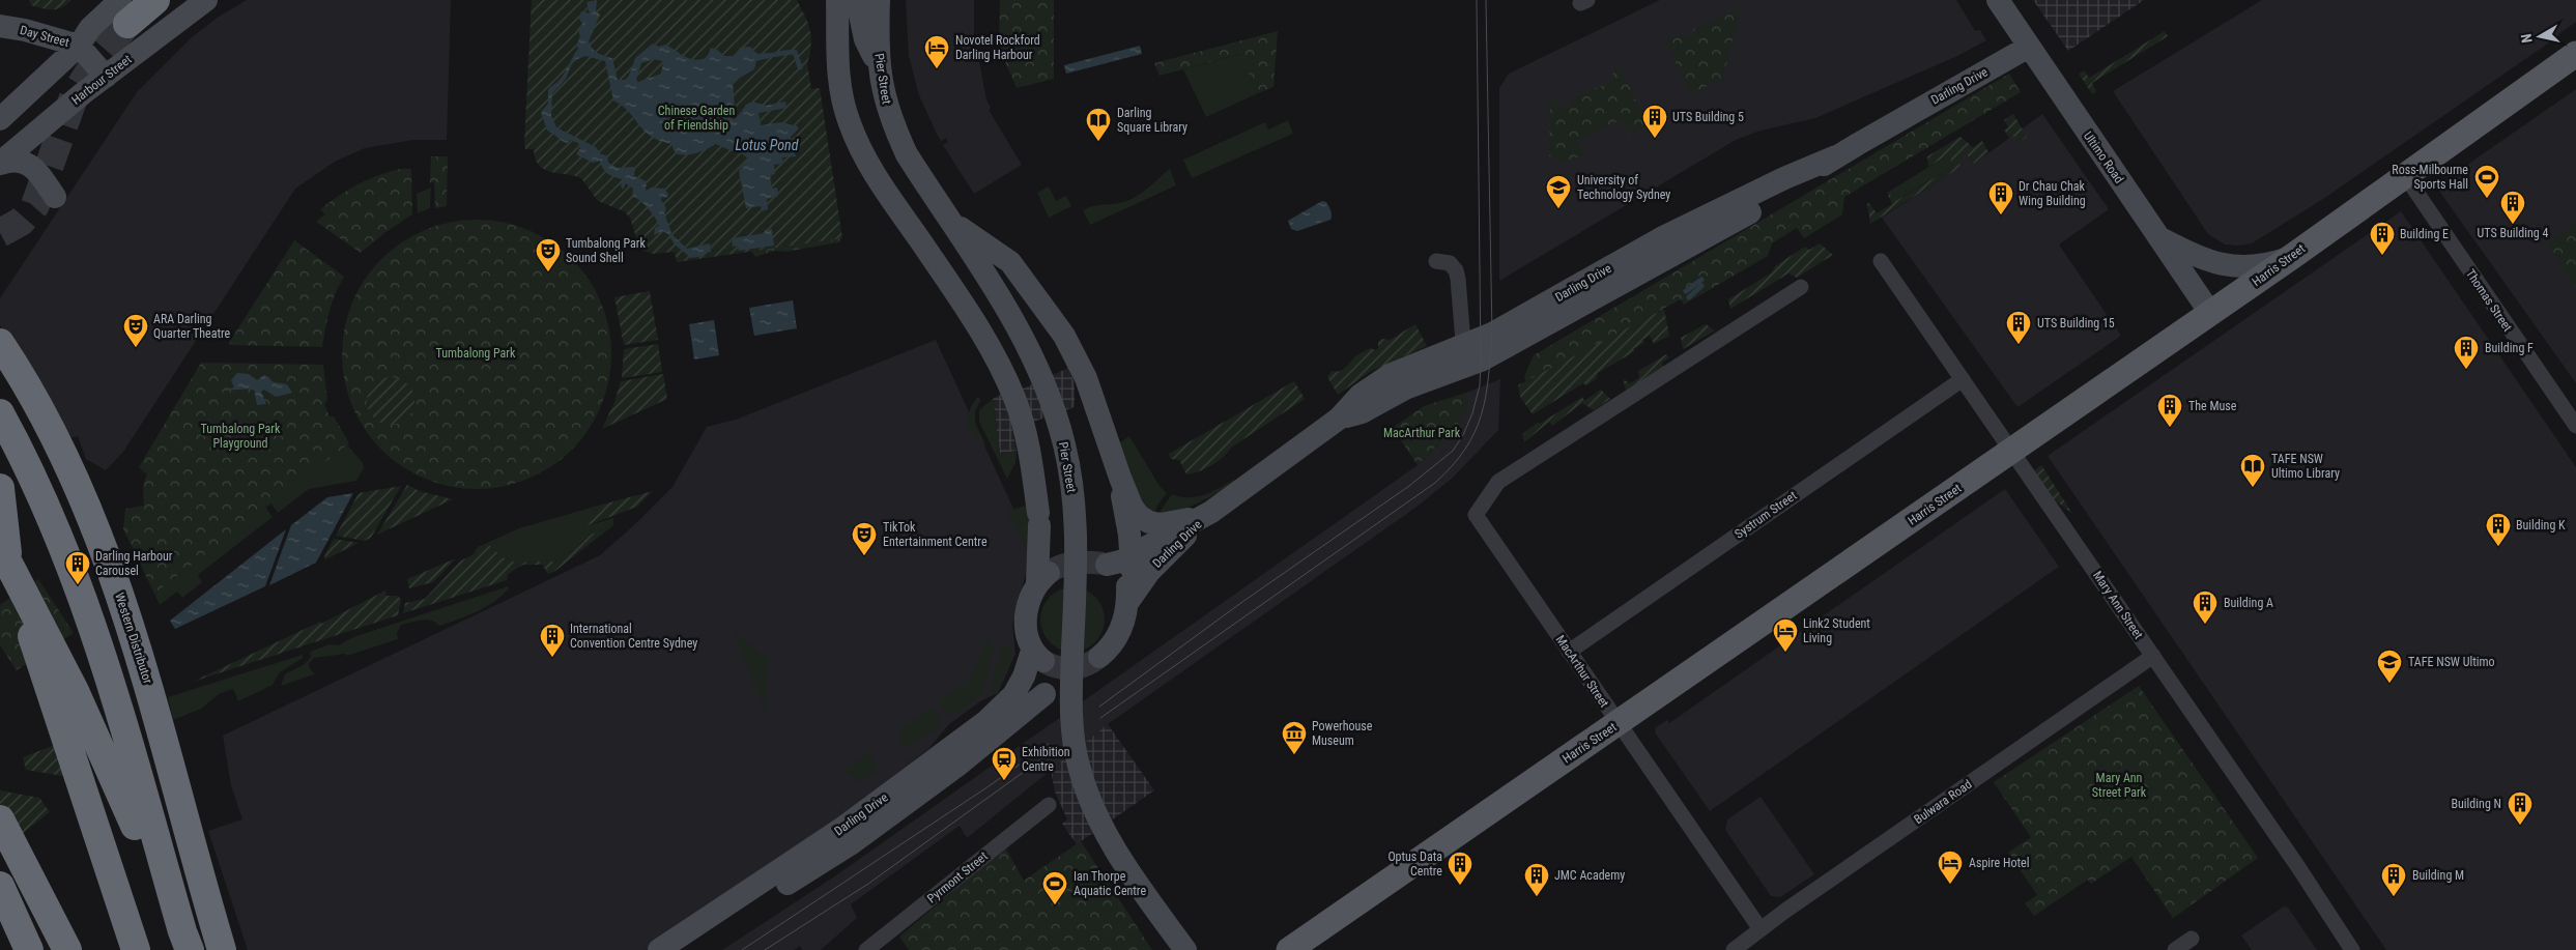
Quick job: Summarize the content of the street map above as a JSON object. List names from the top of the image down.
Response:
{
  "streets": {
    "highway": ["Western Distributor"],
    "main road": [
      "Day Street",
      "Pier Street",
      "Harbour Street",
      "Darling Drive",
      "Ultimo Road",
      "Harris Street"
    ],
    "street": [
      "Thomas Street",
      "Systrum Street",
      "Mary Ann Street",
      "MacArthur Street",
      "Bulwara Road",
      "Pyrmont Street"
    ]
  },
  "crossings": [
    ["Day Street", "Harbour Street"],
    ["Darling Drive", "Ultimo Road"],
    ["Ultimo Road", "Harris Street"],
    ["Harris Street", "Thomas Street"],
    ["Harris Street", "Mary Ann Street"],
    ["Harris Street", "MacArthur Street"],
    ["Systrum Street", "Mary Ann Street"],
    ["Systrum Street", "MacArthur Street"],
    ["Mary Ann Street", "Bulwara Road"],
    ["MacArthur Street", "Bulwara Road"]
  ],
  "water": ["Lotus Pond"],
  "parks": [
    "Chinese Garden of Friendship",
    "Tumbalong Park",
    "Tumbalong Park Playground",
    "MacArthur Park",
    "Mary Ann Street Park"
  ],
  "places": {
    "hotel": ["Novotel Rockford Darling Harbour", "Link2 Student Living", "Aspire Hotel"],
    "building": [
      "UTS Building 5",
      "Dr Chau Chak Wing Building",
      "UTS Building 4",
      "Building E",
      "UTS Building 15",
      "Building F",
      "The Muse",
      "Building K",
      "Darling Harbour Carousel",
      "Building A",
      "International Convention Centre Sydney",
      "Building N",
      "Optus Data Centre",
      "JMC Academy",
      "Building M"
    ],
    "library": ["Darling Square Library", "TAFE NSW Ultimo Library"],
    "sports": ["Ross-Milbourne Sports Hall", "Ian Thorpe Aquatic Centre"],
    "school or university": ["University of Technology Sydney", "TAFE NSW Ultimo"],
    "theatre": ["Tumbalong Park Sound Shell", "ARA Darling Quarter Theatre", "TikTok Entertainment Centre"],
    "museum": ["Powerhouse Museum"],
    "station": ["Exhibition Centre"]
  },
  "north": "left"
}
